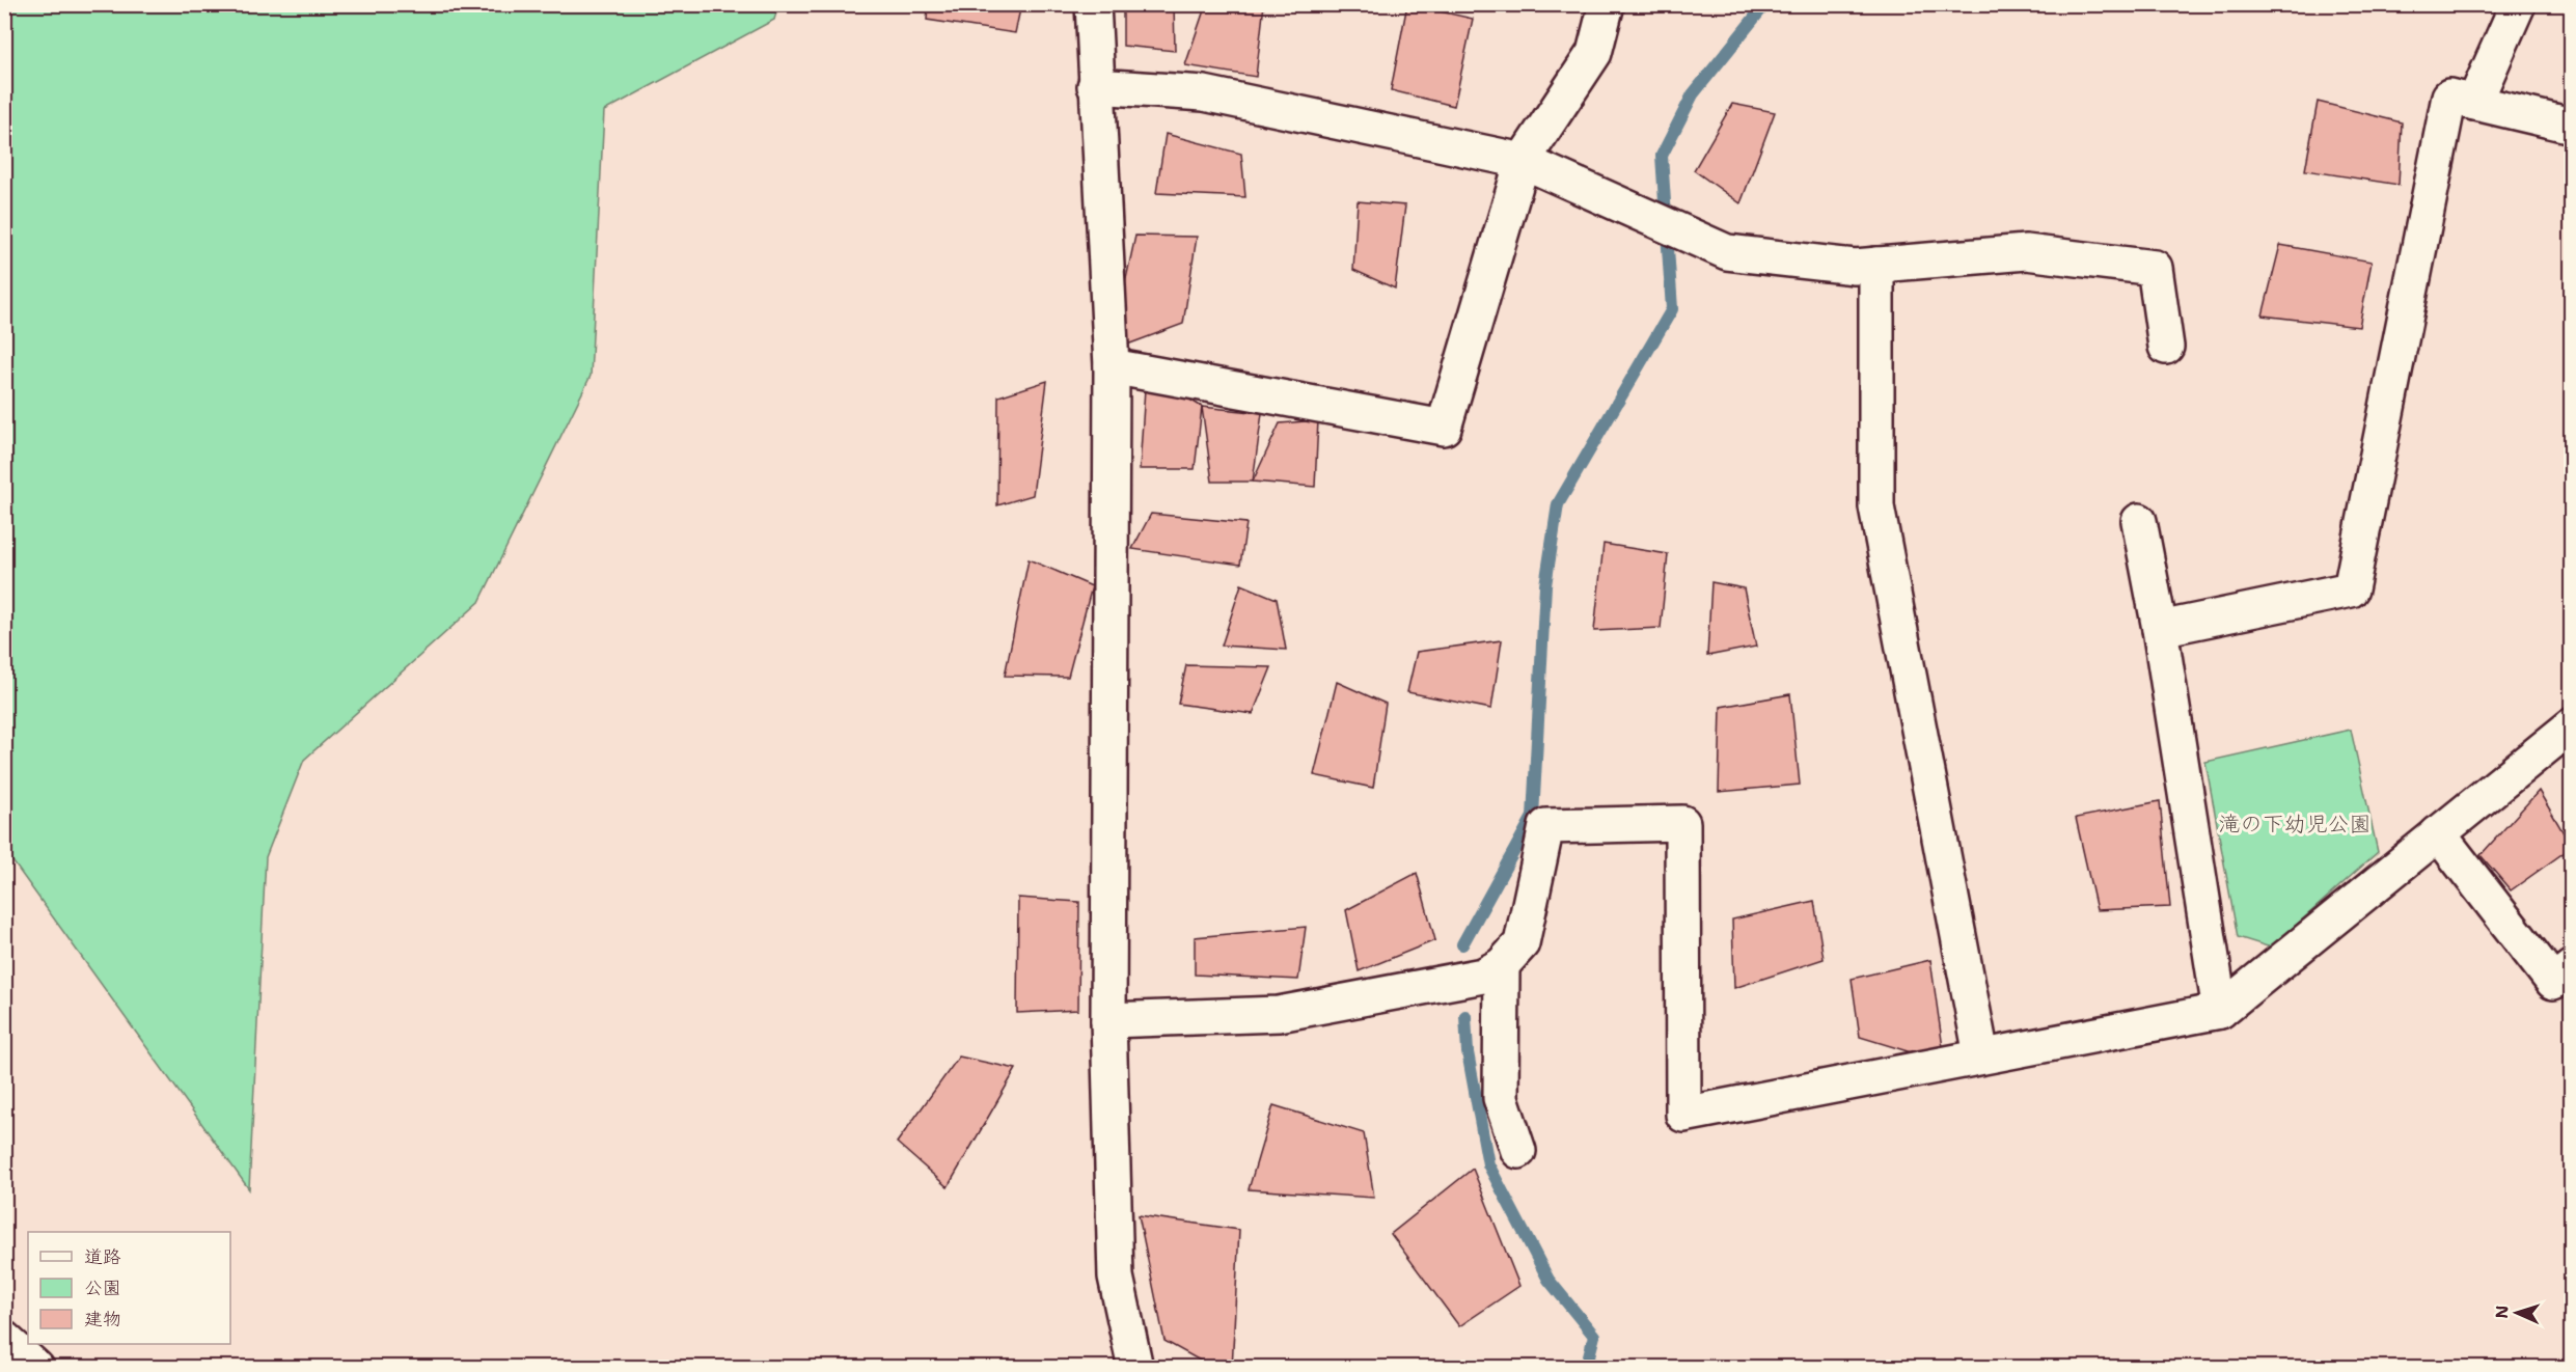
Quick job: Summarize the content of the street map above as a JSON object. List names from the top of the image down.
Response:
{
  "parks": ["滝の下幼児公園"],
  "legend": ["道路", "公園", "建物"],
  "north": "left"
}
